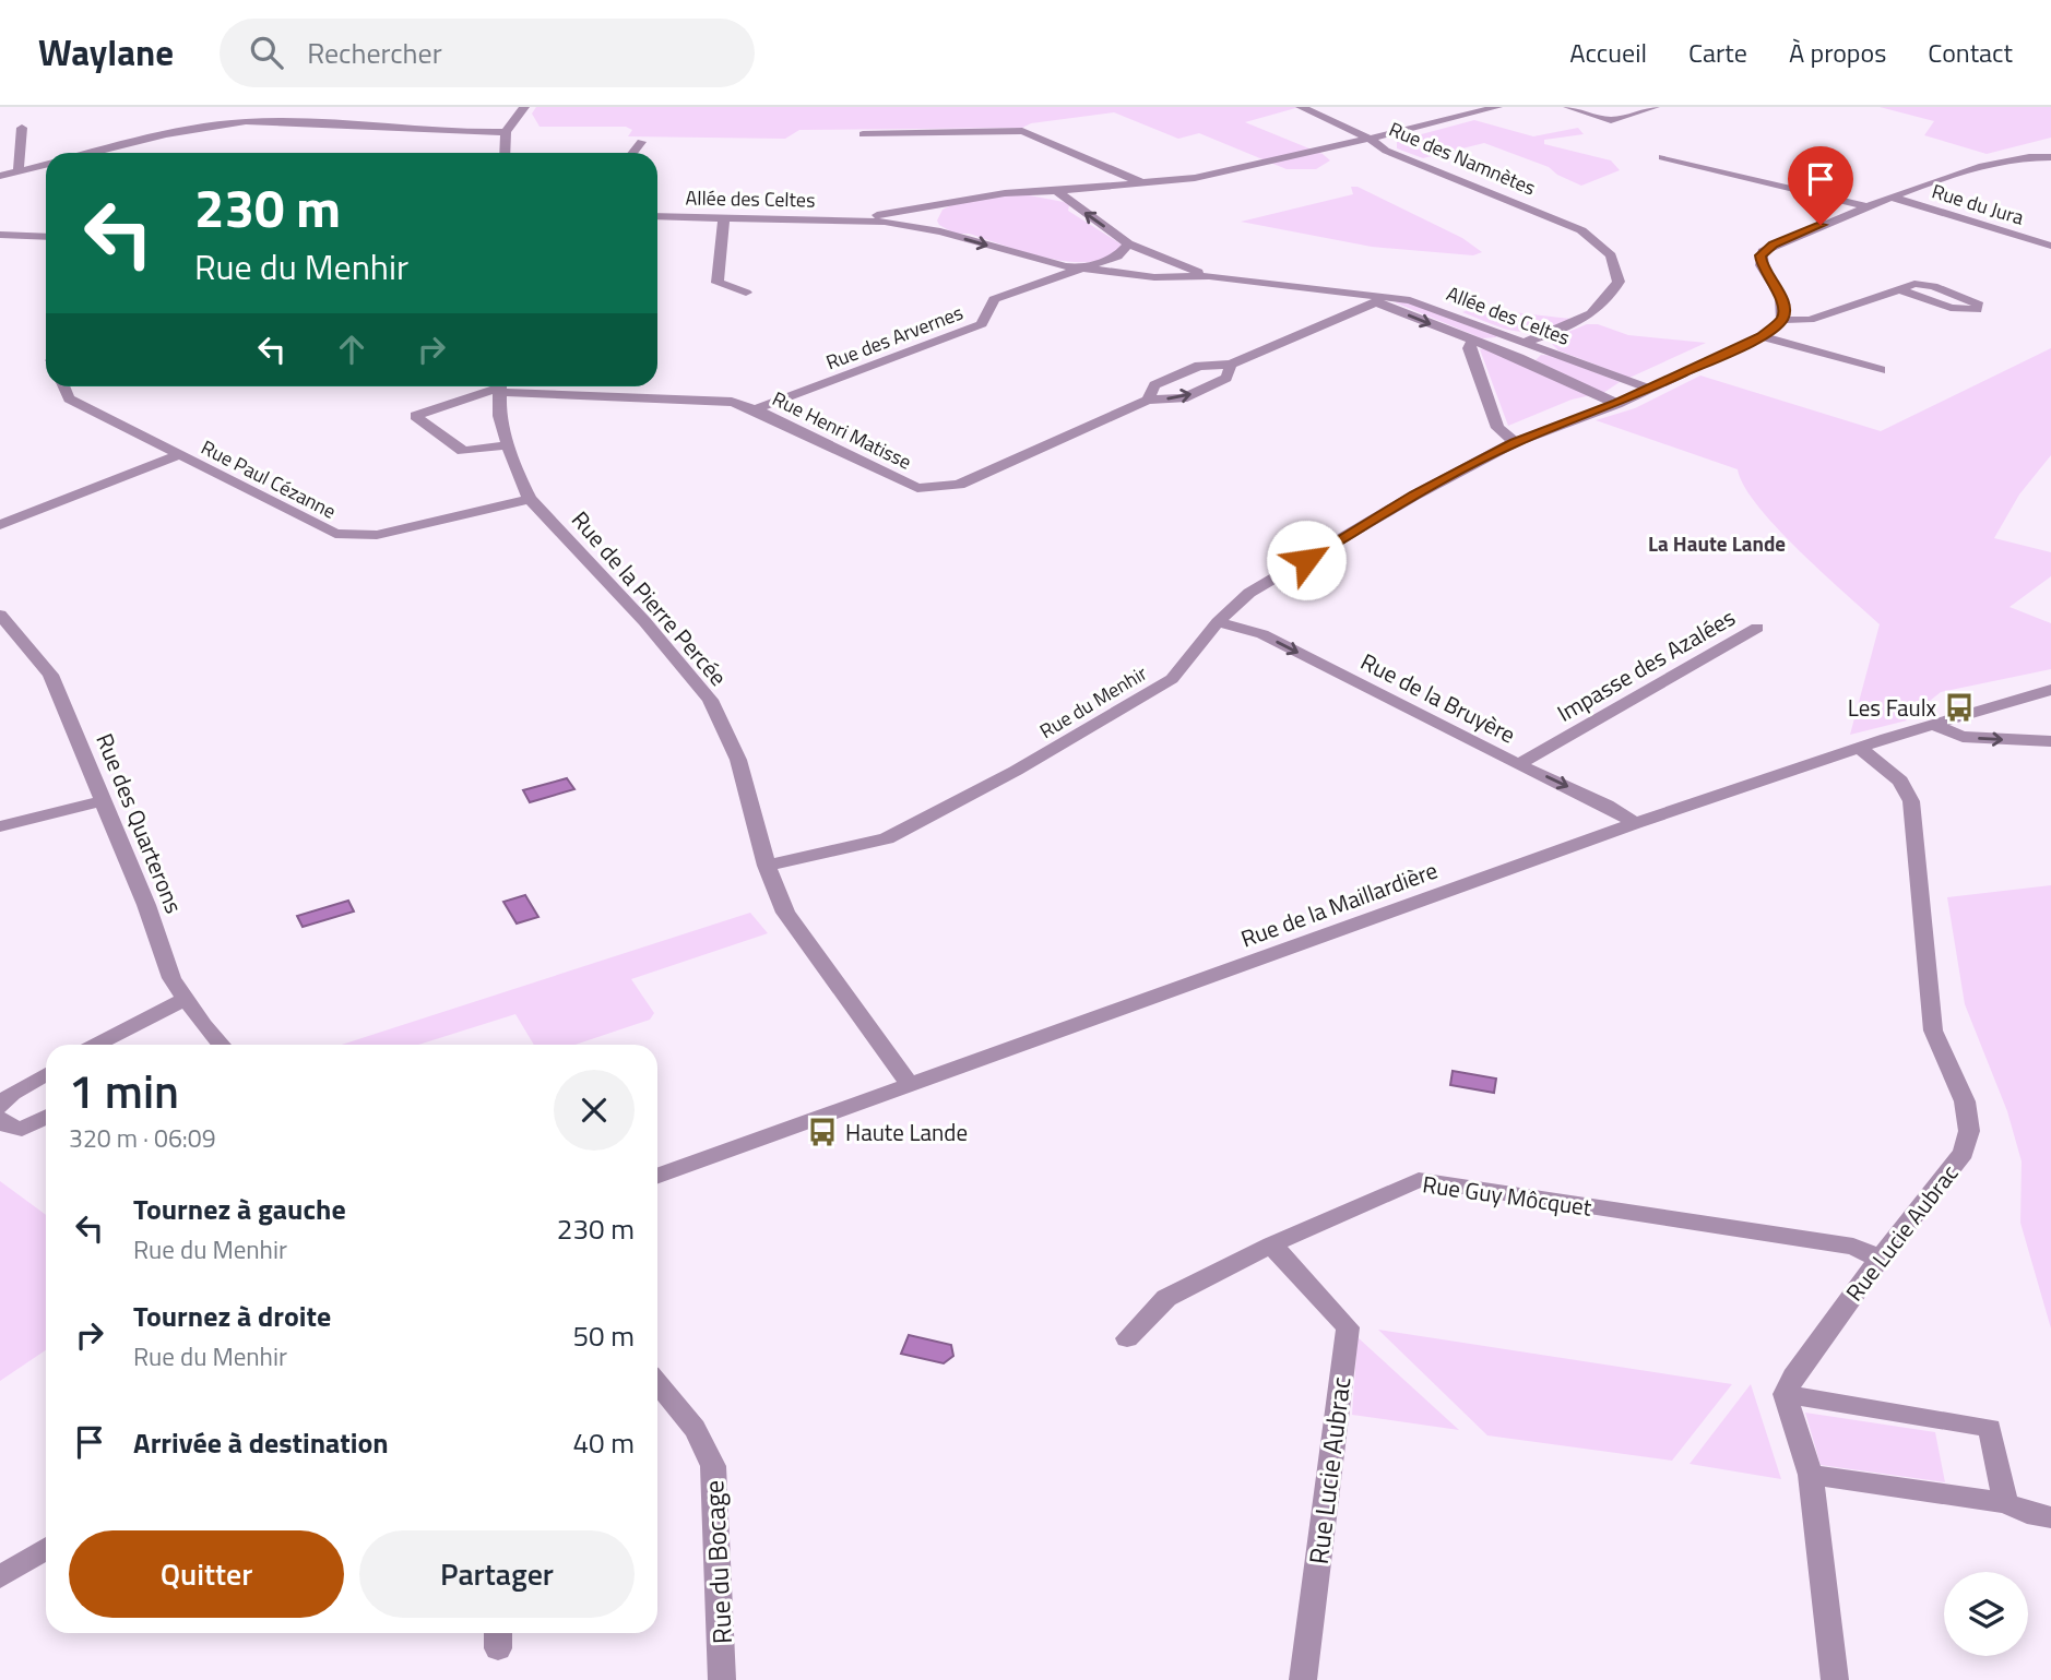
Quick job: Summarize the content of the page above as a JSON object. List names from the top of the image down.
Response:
{
  "streets": {
    "street": [
      "Rue des Namnètes",
      "Allée des Celtes",
      "Rue du Jura",
      "Rue des Arvernes",
      "Rue Henri Matisse",
      "Rue Paul Cézanne",
      "Rue de la Pierre Percée",
      "Impasse des Azalées",
      "Rue de la Bruyère",
      "Rue du Menhir",
      "Rue des Quarterons",
      "Rue de la Maillardière",
      "Rue Guy Môcquet",
      "Rue Lucie Aubrac",
      "Rue du Bocage"
    ]
  },
  "crossings": [
    ["Rue des Namnètes", "Allée des Celtes"],
    ["Allée des Celtes", "Rue des Arvernes"],
    ["Allée des Celtes", "Rue Henri Matisse"],
    ["Allée des Celtes", "Rue du Menhir"],
    ["Rue des Arvernes", "Rue Henri Matisse"],
    ["Rue Henri Matisse", "Rue de la Pierre Percée"],
    ["Rue Paul Cézanne", "Rue de la Pierre Percée"],
    ["Rue de la Pierre Percée", "Rue du Menhir"],
    ["Rue de la Pierre Percée", "Rue de la Maillardière"],
    ["Impasse des Azalées", "Rue de la Bruyère"],
    ["Rue de la Bruyère", "Rue du Menhir"],
    ["Rue de la Bruyère", "Rue de la Maillardière"],
    ["Rue de la Maillardière", "Rue Lucie Aubrac"],
    ["Rue Guy Môcquet", "Rue Lucie Aubrac"]
  ],
  "one_way": ["Rue de la Bruyère"],
  "districts": ["La Haute Lande"],
  "places": {
    "bus stop": ["Les Faulx", "Haute Lande"]
  },
  "page": {
    "header": "Waylane",
    "search": "Rechercher",
    "nav": [
      "Accueil",
      "Carte",
      "À propos",
      "Contact"
    ],
    "turn": ["230 m", "Rue du Menhir"],
    "heading": ["1 min", "320 m · 06:09"],
    "list": [
      {
        "name": "Tournez à gauche",
        "note": "Rue du Menhir",
        "value": "230 m"
      },
      {
        "name": "Tournez à droite",
        "note": "Rue du Menhir",
        "value": "50 m"
      },
      {
        "name": "Arrivée à destination",
        "value": "40 m"
      }
    ],
    "buttons": ["Quitter", "Partager"]
  }
}
